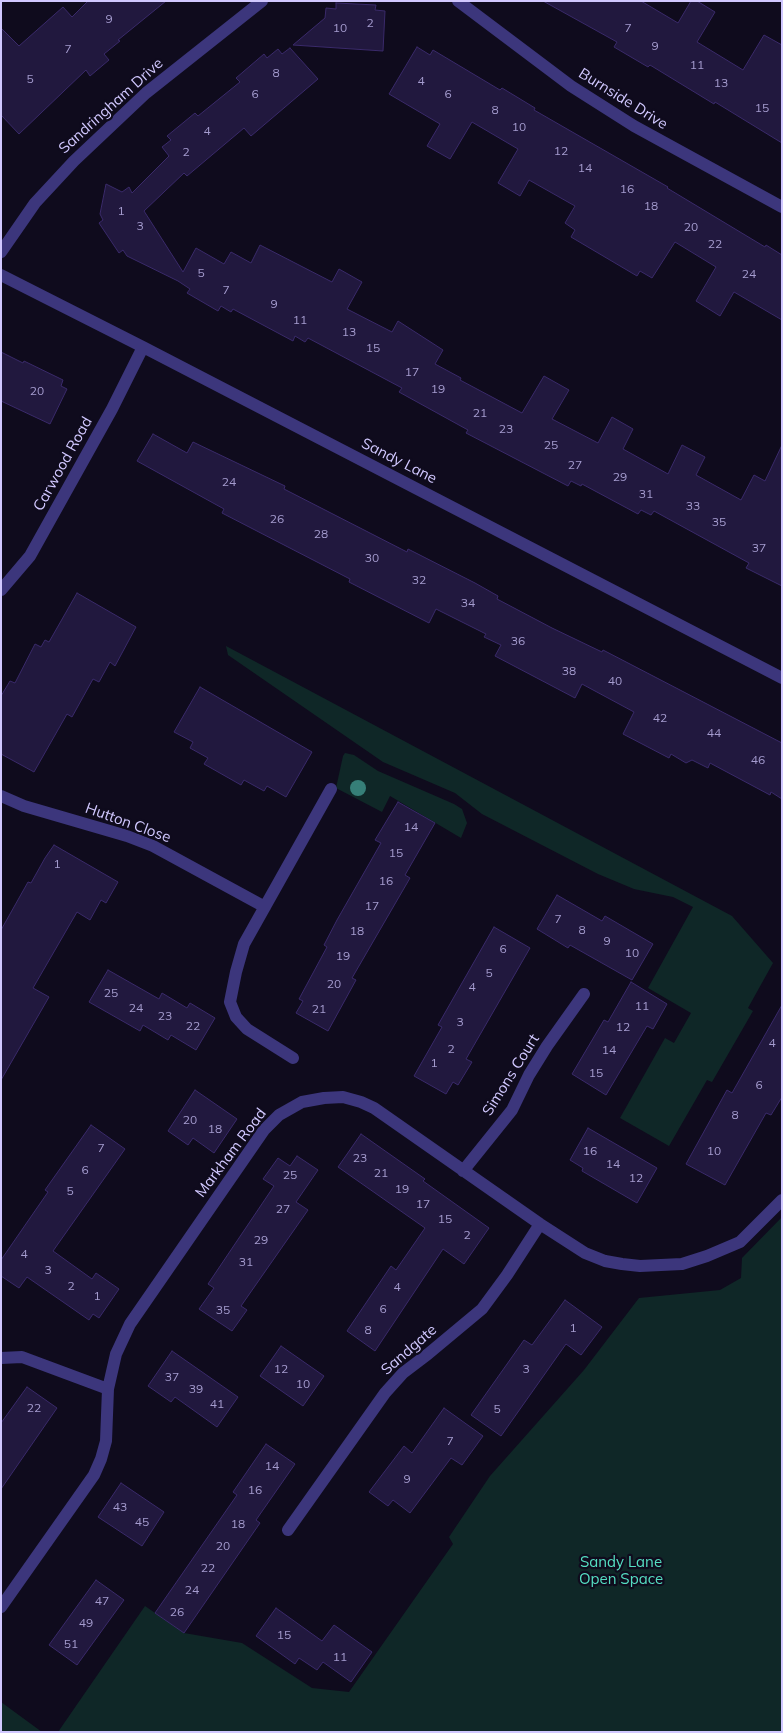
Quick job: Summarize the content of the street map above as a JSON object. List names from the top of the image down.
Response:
{
  "streets": {
    "street": [
      "Burnside Drive",
      "Sandringham Drive",
      "Sandy Lane",
      "Carwood Road",
      "Hutton Close",
      "Simons Court",
      "Markham Road",
      "Sandgate"
    ]
  },
  "crossings": [
    ["Sandy Lane", "Carwood Road"],
    ["Simons Court", "Markham Road"],
    ["Markham Road", "Sandgate"]
  ],
  "parks": ["Sandy Lane Open Space"],
  "house_numbers": [
    "9",
    "2",
    "10",
    "7",
    "9",
    "7",
    "11",
    "8",
    "5",
    "4",
    "13",
    "6",
    "6",
    "15",
    "8",
    "10",
    "4",
    "12",
    "2",
    "14",
    "16",
    "18",
    "1",
    "3",
    "20",
    "22",
    "5",
    "24",
    "7",
    "9",
    "11",
    "13",
    "15",
    "17",
    "19",
    "20",
    "21",
    "23",
    "25",
    "27",
    "29",
    "24",
    "31",
    "33",
    "26",
    "35",
    "28",
    "37",
    "30",
    "32",
    "34",
    "36",
    "38",
    "40",
    "42",
    "44",
    "46",
    "14",
    "15",
    "1",
    "16",
    "17",
    "7",
    "8",
    "18",
    "9",
    "6",
    "10",
    "19",
    "5",
    "20",
    "4",
    "25",
    "11",
    "24",
    "21",
    "23",
    "3",
    "22",
    "12",
    "4",
    "2",
    "14",
    "1",
    "15",
    "6",
    "8",
    "20",
    "18",
    "7",
    "16",
    "10",
    "23",
    "14",
    "6",
    "21",
    "25",
    "12",
    "19",
    "5",
    "17",
    "27",
    "15",
    "2",
    "29",
    "4",
    "31",
    "3",
    "2",
    "4",
    "1",
    "6",
    "35",
    "1",
    "8",
    "12",
    "3",
    "37",
    "10",
    "39",
    "41",
    "22",
    "5",
    "7",
    "14",
    "9",
    "16",
    "43",
    "45",
    "18",
    "20",
    "22",
    "24",
    "47",
    "26",
    "49",
    "15",
    "51",
    "11"
  ]
}
